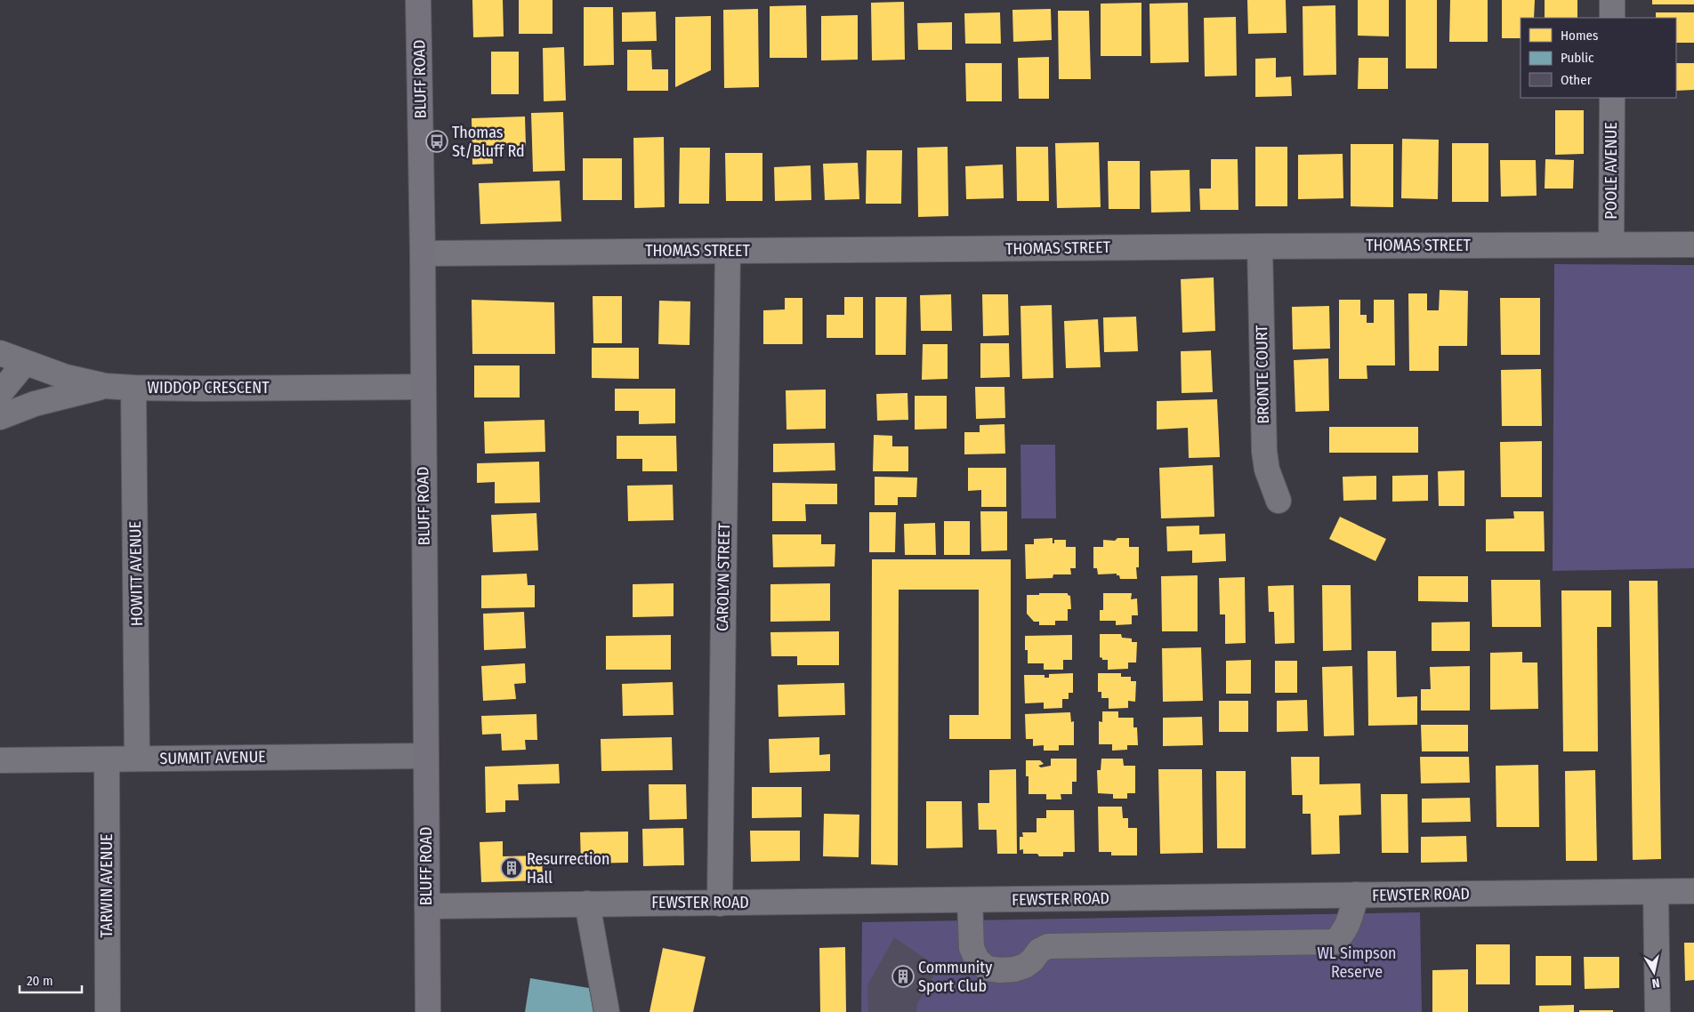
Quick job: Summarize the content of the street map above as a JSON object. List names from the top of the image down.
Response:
{
  "streets": {
    "main road": ["BLUFF ROAD"],
    "street": [
      "POOLE AVENUE",
      "THOMAS STREET",
      "BRONTE COURT",
      "WIDDOP CRESCENT",
      "HOWITT AVENUE",
      "CAROLYN STREET",
      "SUMMIT AVENUE",
      "TARWIN AVENUE",
      "FEWSTER ROAD"
    ]
  },
  "crossings": [
    ["BLUFF ROAD", "THOMAS STREET"],
    ["BLUFF ROAD", "WIDDOP CRESCENT"],
    ["BLUFF ROAD", "SUMMIT AVENUE"],
    ["BLUFF ROAD", "FEWSTER ROAD"],
    ["POOLE AVENUE", "THOMAS STREET"],
    ["THOMAS STREET", "BRONTE COURT"],
    ["THOMAS STREET", "CAROLYN STREET"],
    ["WIDDOP CRESCENT", "HOWITT AVENUE"],
    ["HOWITT AVENUE", "SUMMIT AVENUE"],
    ["CAROLYN STREET", "FEWSTER ROAD"],
    ["SUMMIT AVENUE", "TARWIN AVENUE"]
  ],
  "parks": ["WL Simpson Reserve"],
  "places": {
    "bus stop": ["Thomas St/Bluff Rd"],
    "building": ["Resurrection Hall", "Community Sport Club"]
  },
  "legend": ["Homes", "Public", "Other"],
  "scale_bar": "20 m",
  "north": "bottom"
}
